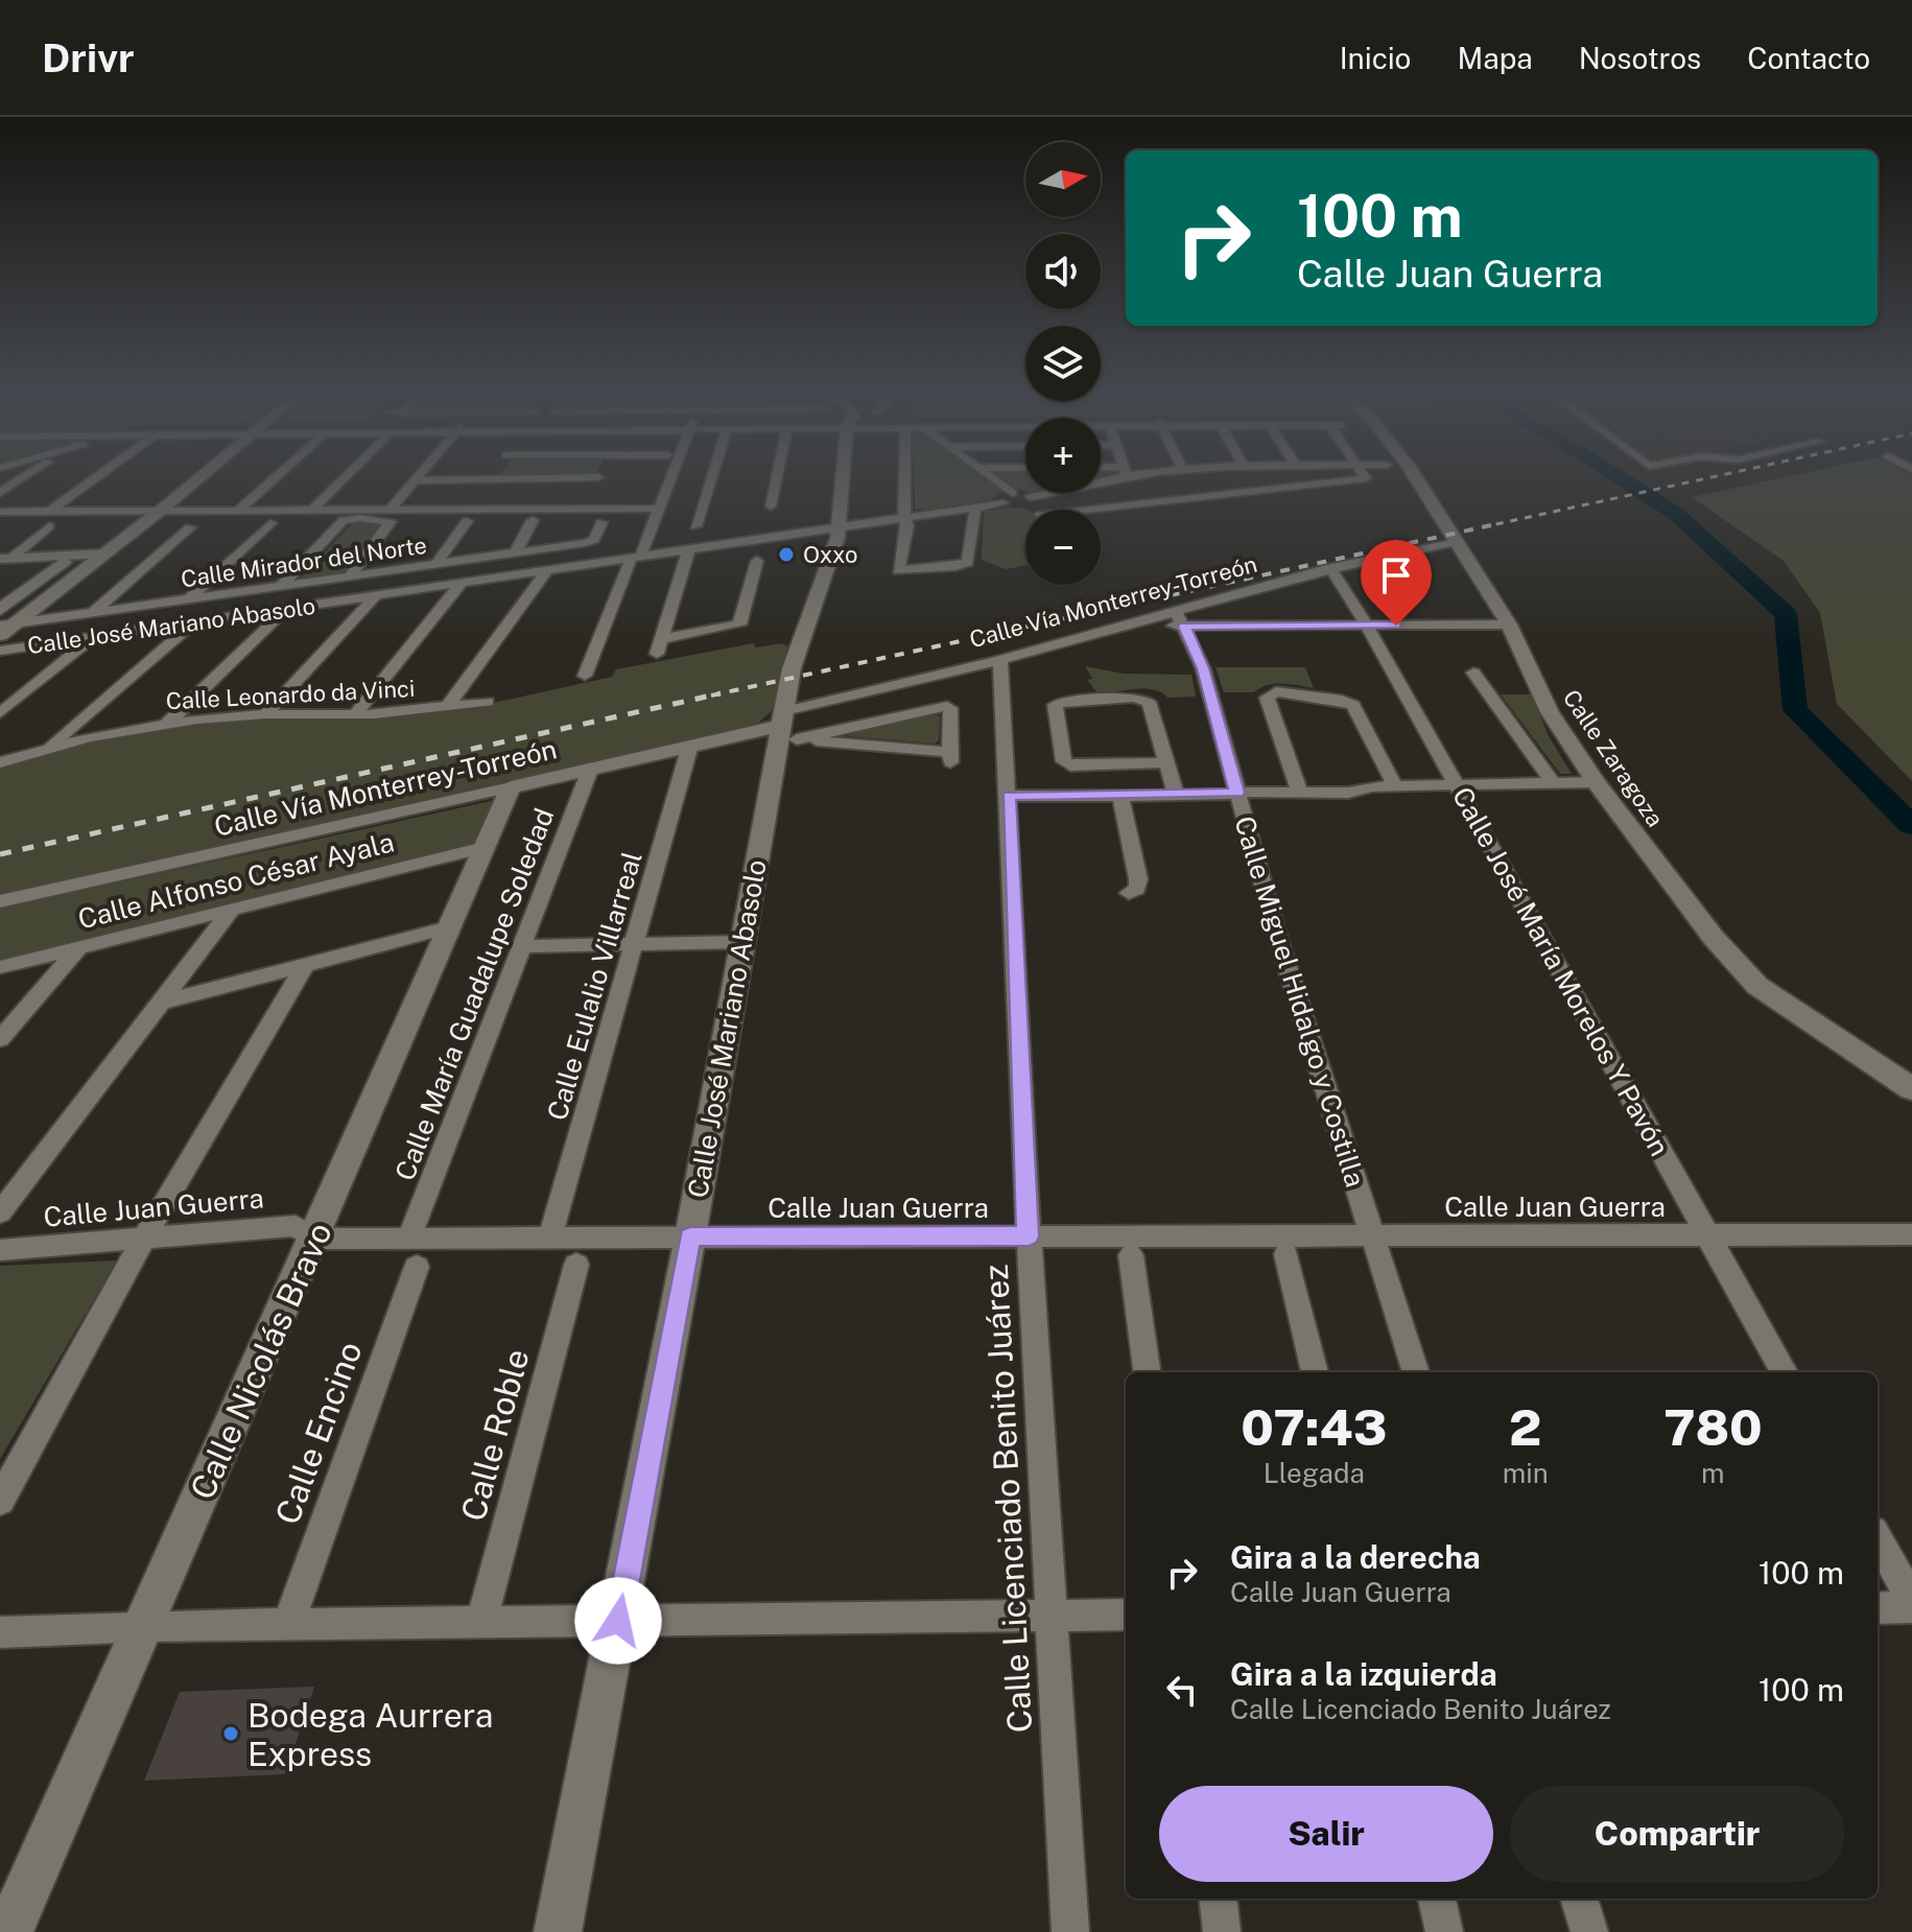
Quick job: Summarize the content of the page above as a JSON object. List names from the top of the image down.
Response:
{
  "streets": {
    "street": [
      "Calle Mirador del Norte",
      "Calle Vía Monterrey-Torreón",
      "Calle José Mariano Abasolo",
      "Calle Leonardo da Vinci",
      "Calle Zaragoza",
      "Calle Alfonso César Ayala",
      "Calle José María Morelos Y Pavón",
      "Calle Eulalio Villarreal",
      "Calle María Guadalupe Soledad",
      "Calle Miguel Hidalgo y Costilla",
      "Calle Juan Guerra",
      "Calle Nicolás Bravo",
      "Calle Encino",
      "Calle Roble",
      "Calle Licenciado Benito Juárez"
    ]
  },
  "crossings": [
    ["Calle Vía Monterrey-Torreón", "Calle José Mariano Abasolo"],
    ["Calle Vía Monterrey-Torreón", "Calle Zaragoza"],
    ["Calle Vía Monterrey-Torreón", "Calle José María Morelos Y Pavón"],
    ["Calle Vía Monterrey-Torreón", "Calle Eulalio Villarreal"],
    ["Calle Vía Monterrey-Torreón", "Calle María Guadalupe Soledad"],
    ["Calle Vía Monterrey-Torreón", "Calle Miguel Hidalgo y Costilla"],
    ["Calle Vía Monterrey-Torreón", "Calle Nicolás Bravo"],
    ["Calle Vía Monterrey-Torreón", "Calle Licenciado Benito Juárez"],
    ["Calle José Mariano Abasolo", "Calle Juan Guerra"],
    ["Calle Alfonso César Ayala", "Calle Nicolás Bravo"],
    ["Calle José María Morelos Y Pavón", "Calle Juan Guerra"],
    ["Calle Eulalio Villarreal", "Calle Juan Guerra"],
    ["Calle María Guadalupe Soledad", "Calle Juan Guerra"],
    ["Calle Miguel Hidalgo y Costilla", "Calle Juan Guerra"],
    ["Calle Juan Guerra", "Calle Nicolás Bravo"],
    ["Calle Juan Guerra", "Calle Licenciado Benito Juárez"]
  ],
  "places": ["Oxxo", "Bodega Aurrera Express"],
  "north": "right",
  "page": {
    "header": "Drivr",
    "nav": [
      "Inicio",
      "Mapa",
      "Nosotros",
      "Contacto"
    ],
    "map_buttons": ["+", "−"],
    "turn": ["100 m", "Calle Juan Guerra"],
    "eta": [
      "07:43",
      "Llegada",
      "2",
      "min",
      "780",
      "m"
    ],
    "list": [
      {
        "name": "Gira a la derecha",
        "note": "Calle Juan Guerra",
        "value": "100 m"
      },
      {
        "name": "Gira a la izquierda",
        "note": "Calle Licenciado Benito Juárez",
        "value": "100 m"
      }
    ],
    "buttons": ["Salir", "Compartir"]
  }
}
